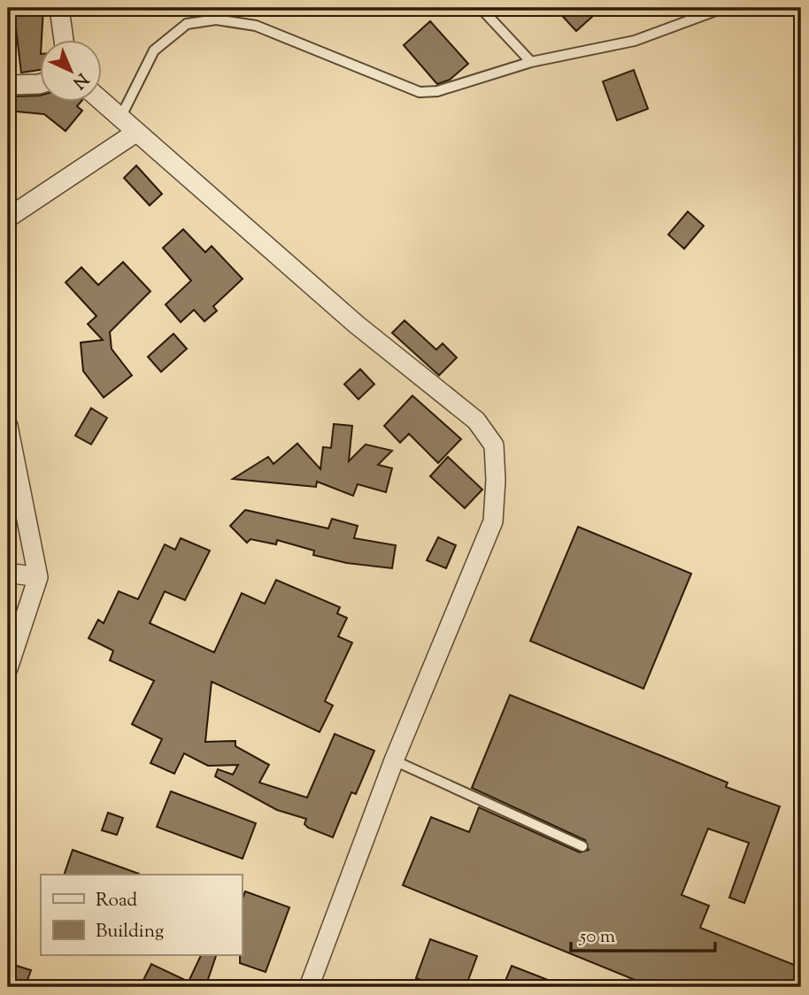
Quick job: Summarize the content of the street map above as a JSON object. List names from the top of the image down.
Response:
{
  "legend": ["Road", "Building"],
  "scale_bar": "50 m",
  "north": "bottom right"
}
